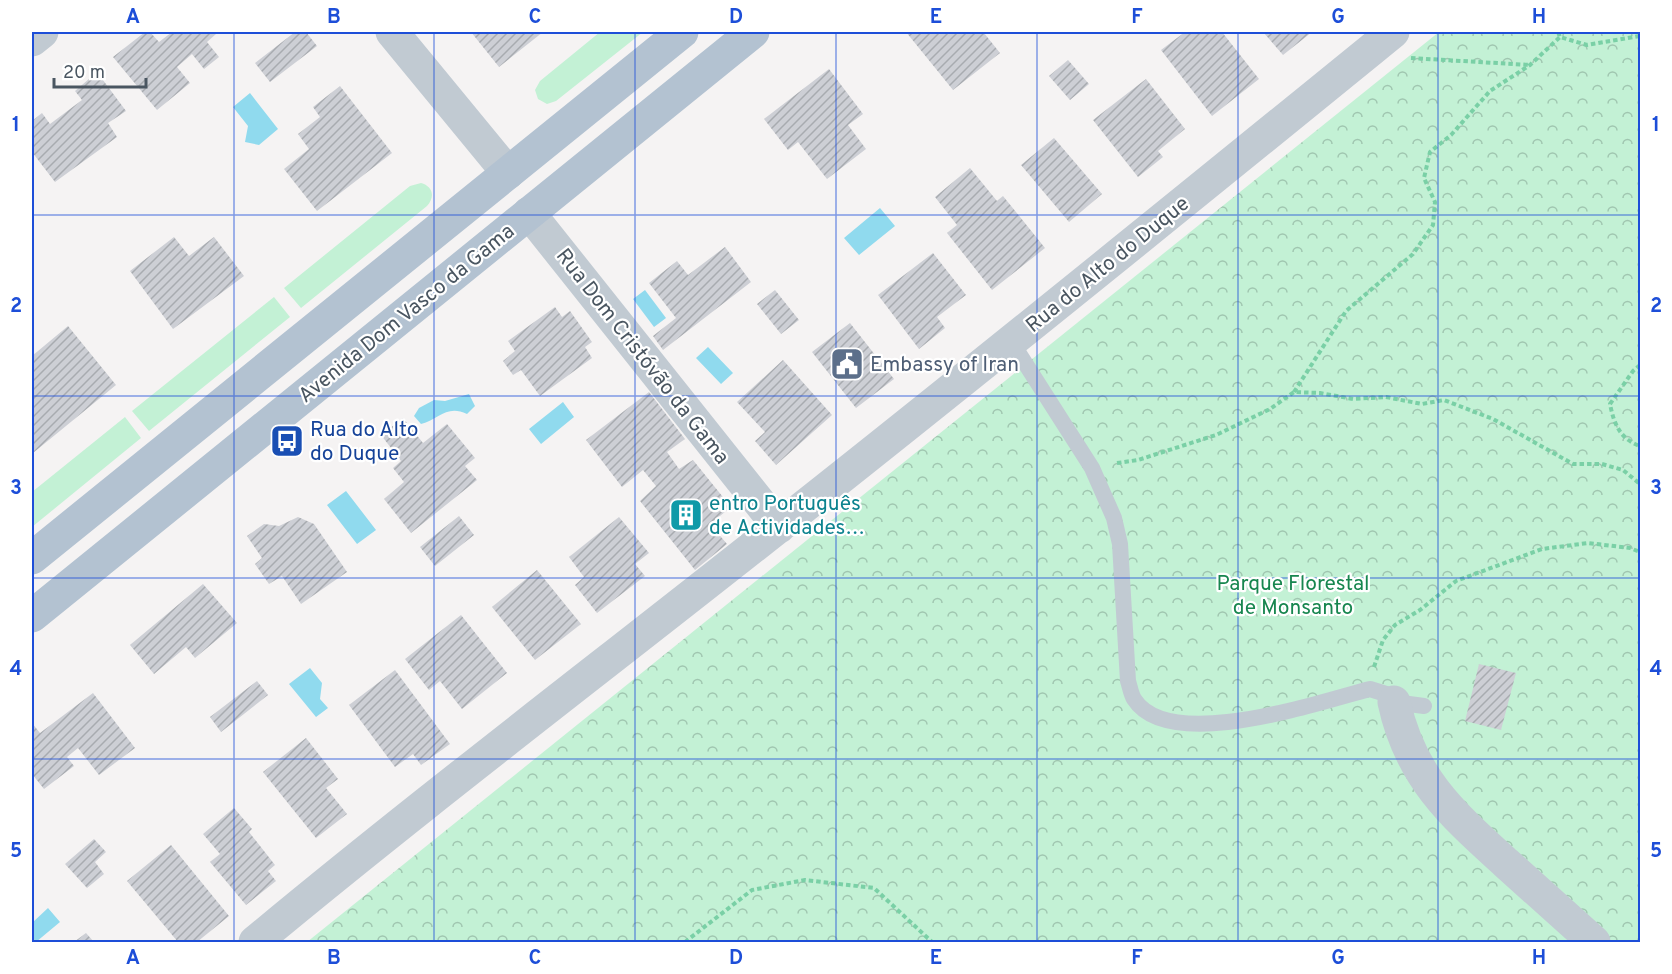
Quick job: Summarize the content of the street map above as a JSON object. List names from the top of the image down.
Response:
{
  "streets": {
    "main road": ["Avenida Dom Vasco da Gama"],
    "street": ["Rua do Alto do Duque", "Rua Dom Cristóvão da Gama"]
  },
  "crossings": [
    ["Rua do Alto do Duque", "Rua Dom Cristóvão da Gama"],
    ["Avenida Dom Vasco da Gama", "Rua Dom Cristóvão da Gama"]
  ],
  "parks": ["Parque Florestal de Monsanto"],
  "places": {
    "public building": ["Embassy of Iran"],
    "bus stop": ["Rua do Alto do Duque"],
    "building": ["entro Português de Actividades…"]
  },
  "scale_bar": "20 m",
  "grid": {
    "columns": [
      "A",
      "B",
      "C",
      "D",
      "E",
      "F",
      "G",
      "H"
    ],
    "rows": [
      "1",
      "2",
      "3",
      "4",
      "5"
    ]
  }
}
